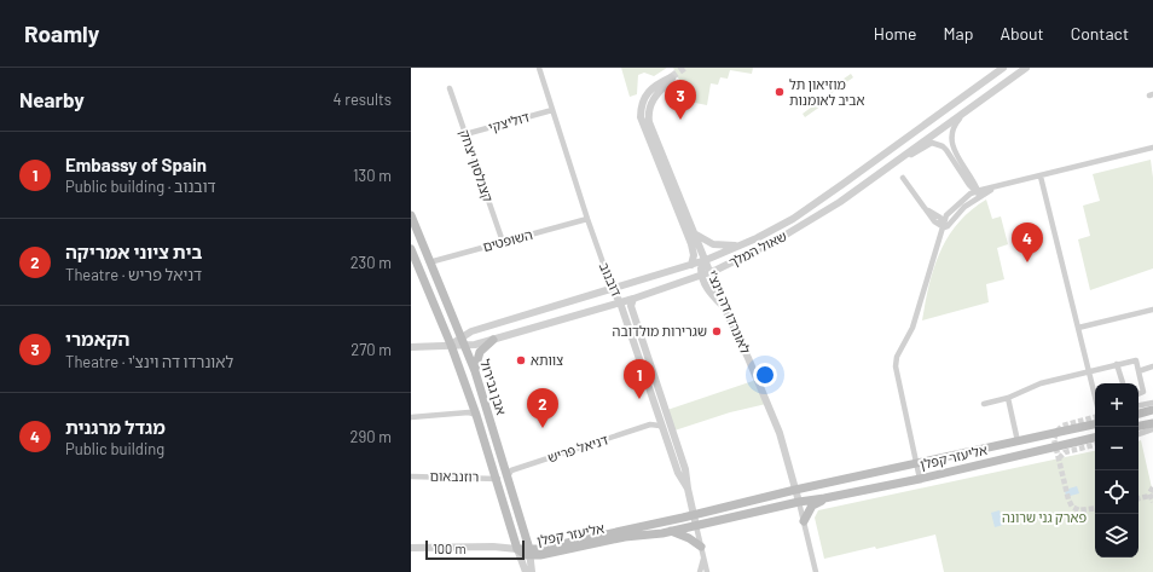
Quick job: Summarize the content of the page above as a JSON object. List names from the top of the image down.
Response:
{
  "streets": {
    "main road": ["אבן גבירול", "אליעזר קפלן"],
    "street": [
      "דוליצקי",
      "קצנלסון יצחק",
      "השופטים",
      "שאול המלך",
      "דובנוב",
      "לאונרדו דה וינצ'י",
      "דניאל פריש",
      "רוזנבאום"
    ]
  },
  "crossings": [
    ["דוליצקי", "קצנלסון יצחק"],
    ["דוליצקי", "דובנוב"],
    ["קצנלסון יצחק", "השופטים"],
    ["השופטים", "דובנוב"],
    ["השופטים", "אבן גבירול"],
    ["שאול המלך", "דובנוב"],
    ["שאול המלך", "לאונרדו דה וינצ'י"],
    ["שאול המלך", "אבן גבירול"],
    ["דובנוב", "אליעזר קפלן"],
    ["לאונרדו דה וינצ'י", "אליעזר קפלן"],
    ["אבן גבירול", "דניאל פריש"],
    ["אבן גבירול", "אליעזר קפלן"],
    ["אבן גבירול", "רוזנבאום"]
  ],
  "parks": ["פארק גני שרונה"],
  "places": ["מוזיאון תל אביב לאומנות", "שגרירות מולדובה", "צוותא"],
  "scale_bar": "100 m",
  "page": {
    "header": "Roamly",
    "nav": [
      "Home",
      "Map",
      "About",
      "Contact"
    ],
    "heading": ["Nearby", "4 results"],
    "pins": [
      "3",
      "4",
      "1",
      "2"
    ],
    "list": [
      {
        "mark": "1",
        "name": "Embassy of Spain",
        "note": "Public building · דובנוב",
        "value": "130 m"
      },
      {
        "mark": "2",
        "name": "בית ציוני אמריקה",
        "note": "Theatre · דניאל פריש",
        "value": "230 m"
      },
      {
        "mark": "3",
        "name": "הקאמרי",
        "note": "Theatre · לאונרדו דה וינצ'י",
        "value": "270 m"
      },
      {
        "mark": "4",
        "name": "מגדל מרגנית",
        "note": "Public building",
        "value": "290 m"
      }
    ],
    "map_buttons": ["+", "−"],
    "scale": "100 m"
  }
}
